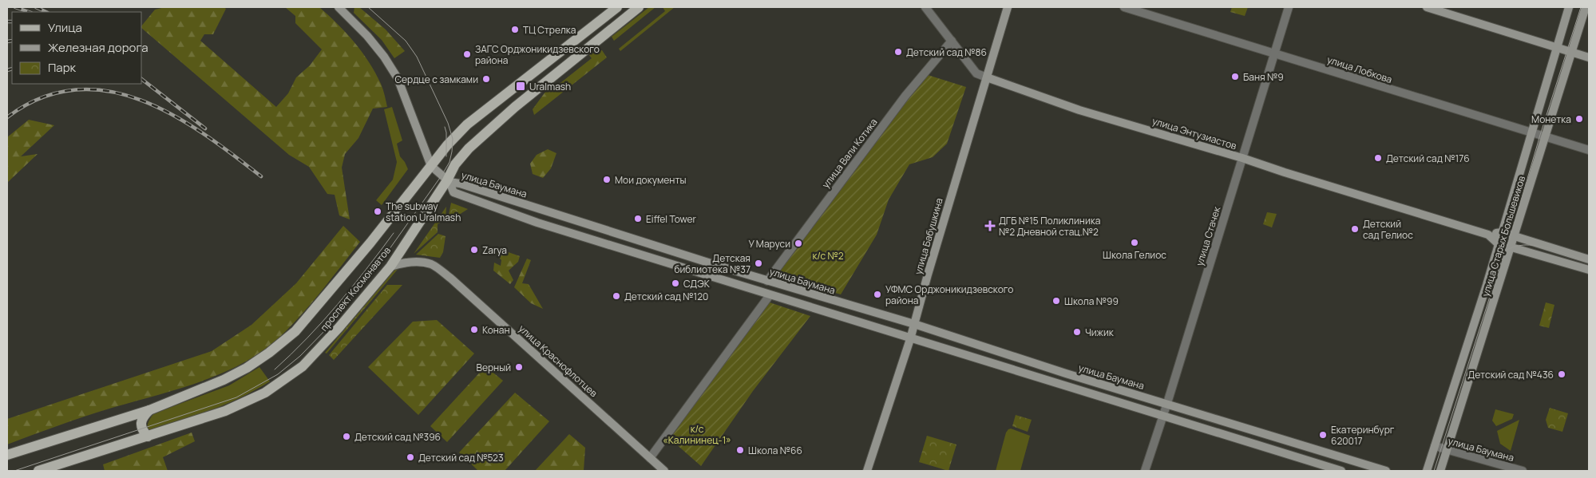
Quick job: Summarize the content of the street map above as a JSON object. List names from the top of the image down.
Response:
{
  "streets": {
    "main road": [
      "улица Энтузиастов",
      "улица Баумана",
      "улица Бабушкина",
      "улица Старых Большевиков",
      "проспект Космонавтов",
      "улица Краснофлотцев"
    ],
    "street": ["улица Лобкова", "улица Вали Котика", "улица Стачек"]
  },
  "crossings": [
    ["улица Лобкова", "улица Стачек"],
    ["улица Лобкова", "улица Старых Большевиков"],
    ["улица Энтузиастов", "улица Вали Котика"],
    ["улица Энтузиастов", "улица Бабушкина"],
    ["улица Энтузиастов", "улица Стачек"],
    ["улица Вали Котика", "улица Баумана"],
    ["улица Баумана", "улица Бабушкина"],
    ["улица Баумана", "улица Стачек"],
    ["улица Баумана", "улица Старых Большевиков"],
    ["улица Баумана", "проспект Космонавтов"],
    ["проспект Космонавтов", "улица Краснофлотцев"]
  ],
  "parks": ["к/с №2", "к/с «Калининец-1»"],
  "places": {
    "other": [
      "ТЦ Стрелка",
      "Детский сад №86",
      "ЗАГС Орджоникидзевского района",
      "Баня №9",
      "Сердце с замками",
      "Монетка",
      "Детский сад №176",
      "Мои документы",
      "The subway station Uralmash",
      "Eiffel Tower",
      "Детский сад Гелиос",
      "Школа Гелиос",
      "У Маруси",
      "Zarya",
      "Детская библиотека №37",
      "СДЭК",
      "УФМС Орджоникидзевского района",
      "Детский сад №120",
      "Школа №99",
      "Конан",
      "Чижик",
      "Верный",
      "Детский сад №436",
      "Екатеринбург 620017",
      "Детский сад №396",
      "Школа №66",
      "Детский сад №523"
    ],
    "transit": ["Uralmash"],
    "health": ["ДГБ №15 Поликлиника №2 Дневной стац.№2"]
  },
  "legend": ["Улица", "Железная дорога", "Парк"]
}
